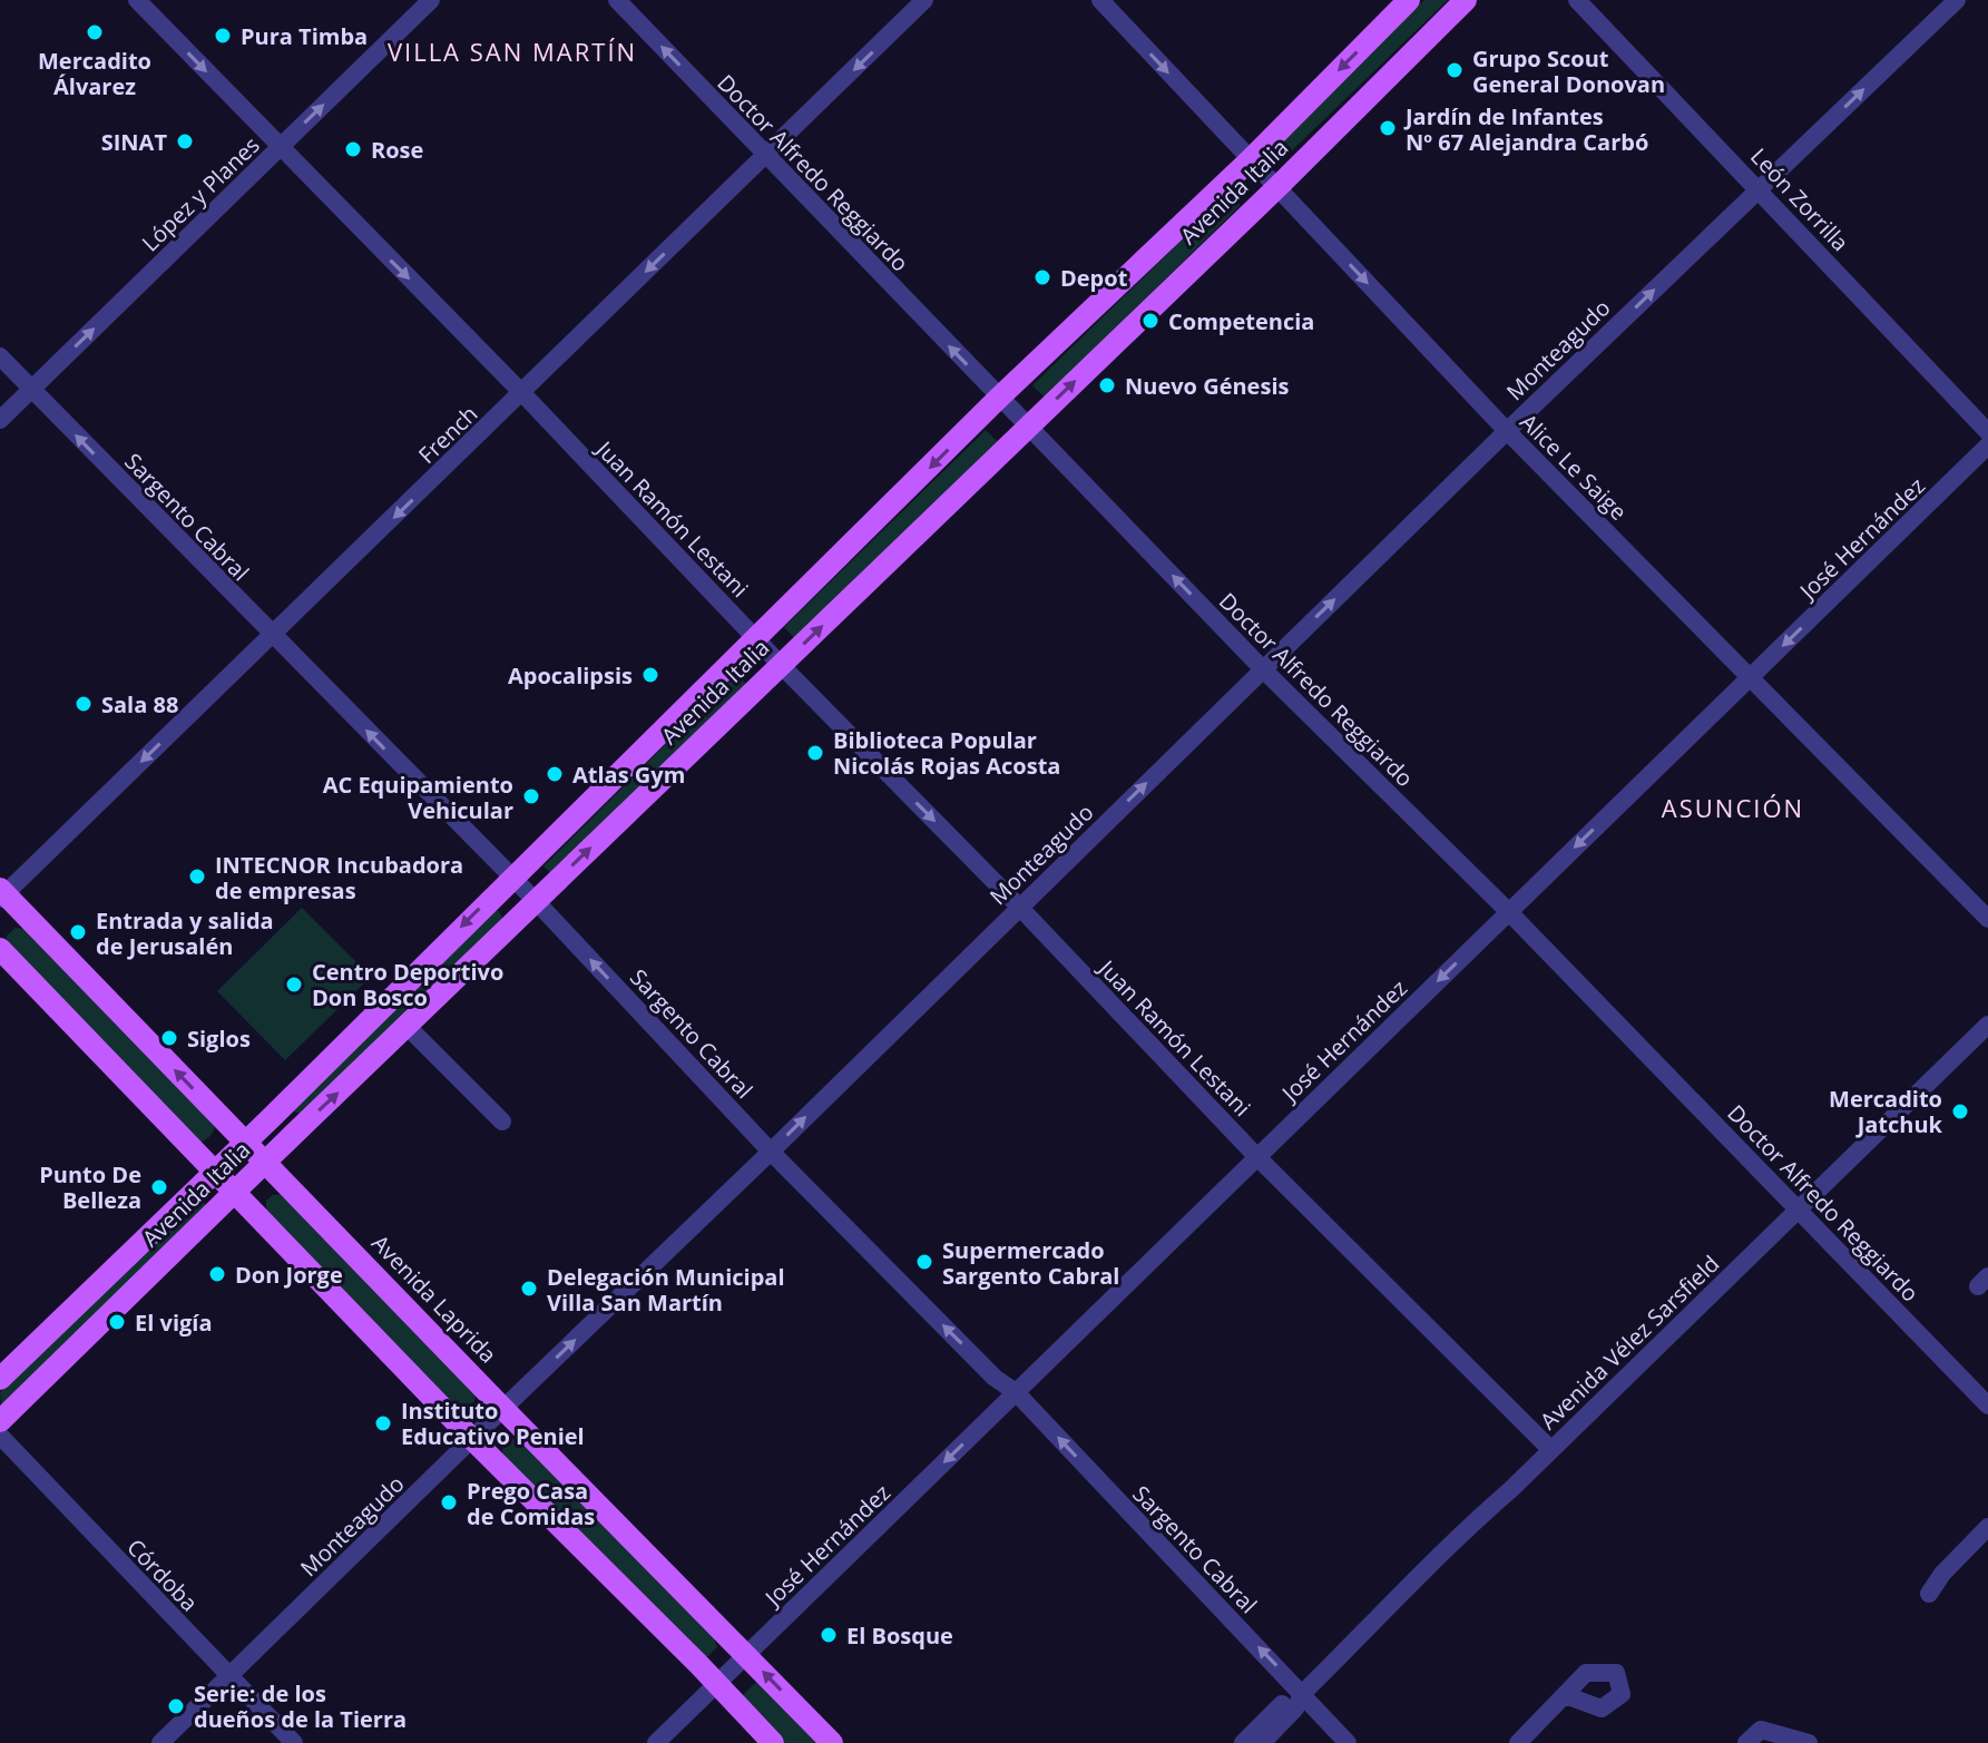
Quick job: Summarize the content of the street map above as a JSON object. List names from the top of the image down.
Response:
{
  "streets": {
    "main road": ["Avenida Italia", "Avenida Laprida"],
    "street": [
      "Doctor Alfredo Reggiardo",
      "López y Planes",
      "León Zorrilla",
      "Monteagudo",
      "French",
      "Alice Le Saige",
      "Sargento Cabral",
      "Juan Ramón Lestani",
      "José Hernández",
      "Avenida Vélez Sarsfield",
      "Córdoba"
    ]
  },
  "crossings": [
    ["Doctor Alfredo Reggiardo", "Avenida Italia"],
    ["Doctor Alfredo Reggiardo", "Monteagudo"],
    ["Doctor Alfredo Reggiardo", "French"],
    ["Doctor Alfredo Reggiardo", "José Hernández"],
    ["Doctor Alfredo Reggiardo", "Avenida Vélez Sarsfield"],
    ["Avenida Italia", "Alice Le Saige"],
    ["Avenida Italia", "Sargento Cabral"],
    ["Avenida Italia", "Juan Ramón Lestani"],
    ["Avenida Italia", "Avenida Laprida"],
    ["López y Planes", "Sargento Cabral"],
    ["López y Planes", "Juan Ramón Lestani"],
    ["León Zorrilla", "Monteagudo"],
    ["Monteagudo", "Alice Le Saige"],
    ["Monteagudo", "Sargento Cabral"],
    ["Monteagudo", "Juan Ramón Lestani"],
    ["Monteagudo", "Avenida Laprida"],
    ["Monteagudo", "Córdoba"],
    ["French", "Sargento Cabral"],
    ["French", "Juan Ramón Lestani"],
    ["French", "Avenida Laprida"],
    ["Alice Le Saige", "José Hernández"],
    ["Sargento Cabral", "José Hernández"],
    ["Sargento Cabral", "Avenida Vélez Sarsfield"],
    ["Juan Ramón Lestani", "José Hernández"],
    ["Juan Ramón Lestani", "Avenida Vélez Sarsfield"],
    ["José Hernández", "Avenida Laprida"]
  ],
  "one_way": [
    "Doctor Alfredo Reggiardo",
    "López y Planes",
    "Monteagudo",
    "French",
    "Alice Le Saige",
    "Sargento Cabral",
    "Juan Ramón Lestani",
    "José Hernández"
  ],
  "districts": ["VILLA SAN MARTÍN", "ASUNCIÓN"],
  "places": [
    "Mercadito Álvarez",
    "Pura Timba",
    "Grupo Scout General Donovan",
    "Jardín de Infantes Nº 67 Alejandra Carbó",
    "SINAT",
    "Rose",
    "Depot",
    "Competencia",
    "Nuevo Génesis",
    "Apocalipsis",
    "Sala 88",
    "Biblioteca Popular Nicolás Rojas Acosta",
    "Atlas Gym",
    "AC Equipamiento Vehicular",
    "INTECNOR Incubadora de empresas",
    "Entrada y salida de Jerusalén",
    "Centro Deportivo Don Bosco",
    "Siglos",
    "Mercadito Jatchuk",
    "Punto De Belleza",
    "Supermercado Sargento Cabral",
    "Don Jorge",
    "Delegación Municipal Villa San Martín",
    "El vigía",
    "Instituto Educativo Peniel",
    "Prego Casa de Comidas",
    "El Bosque",
    "Serie: de los dueños de la Tierra"
  ]
}
